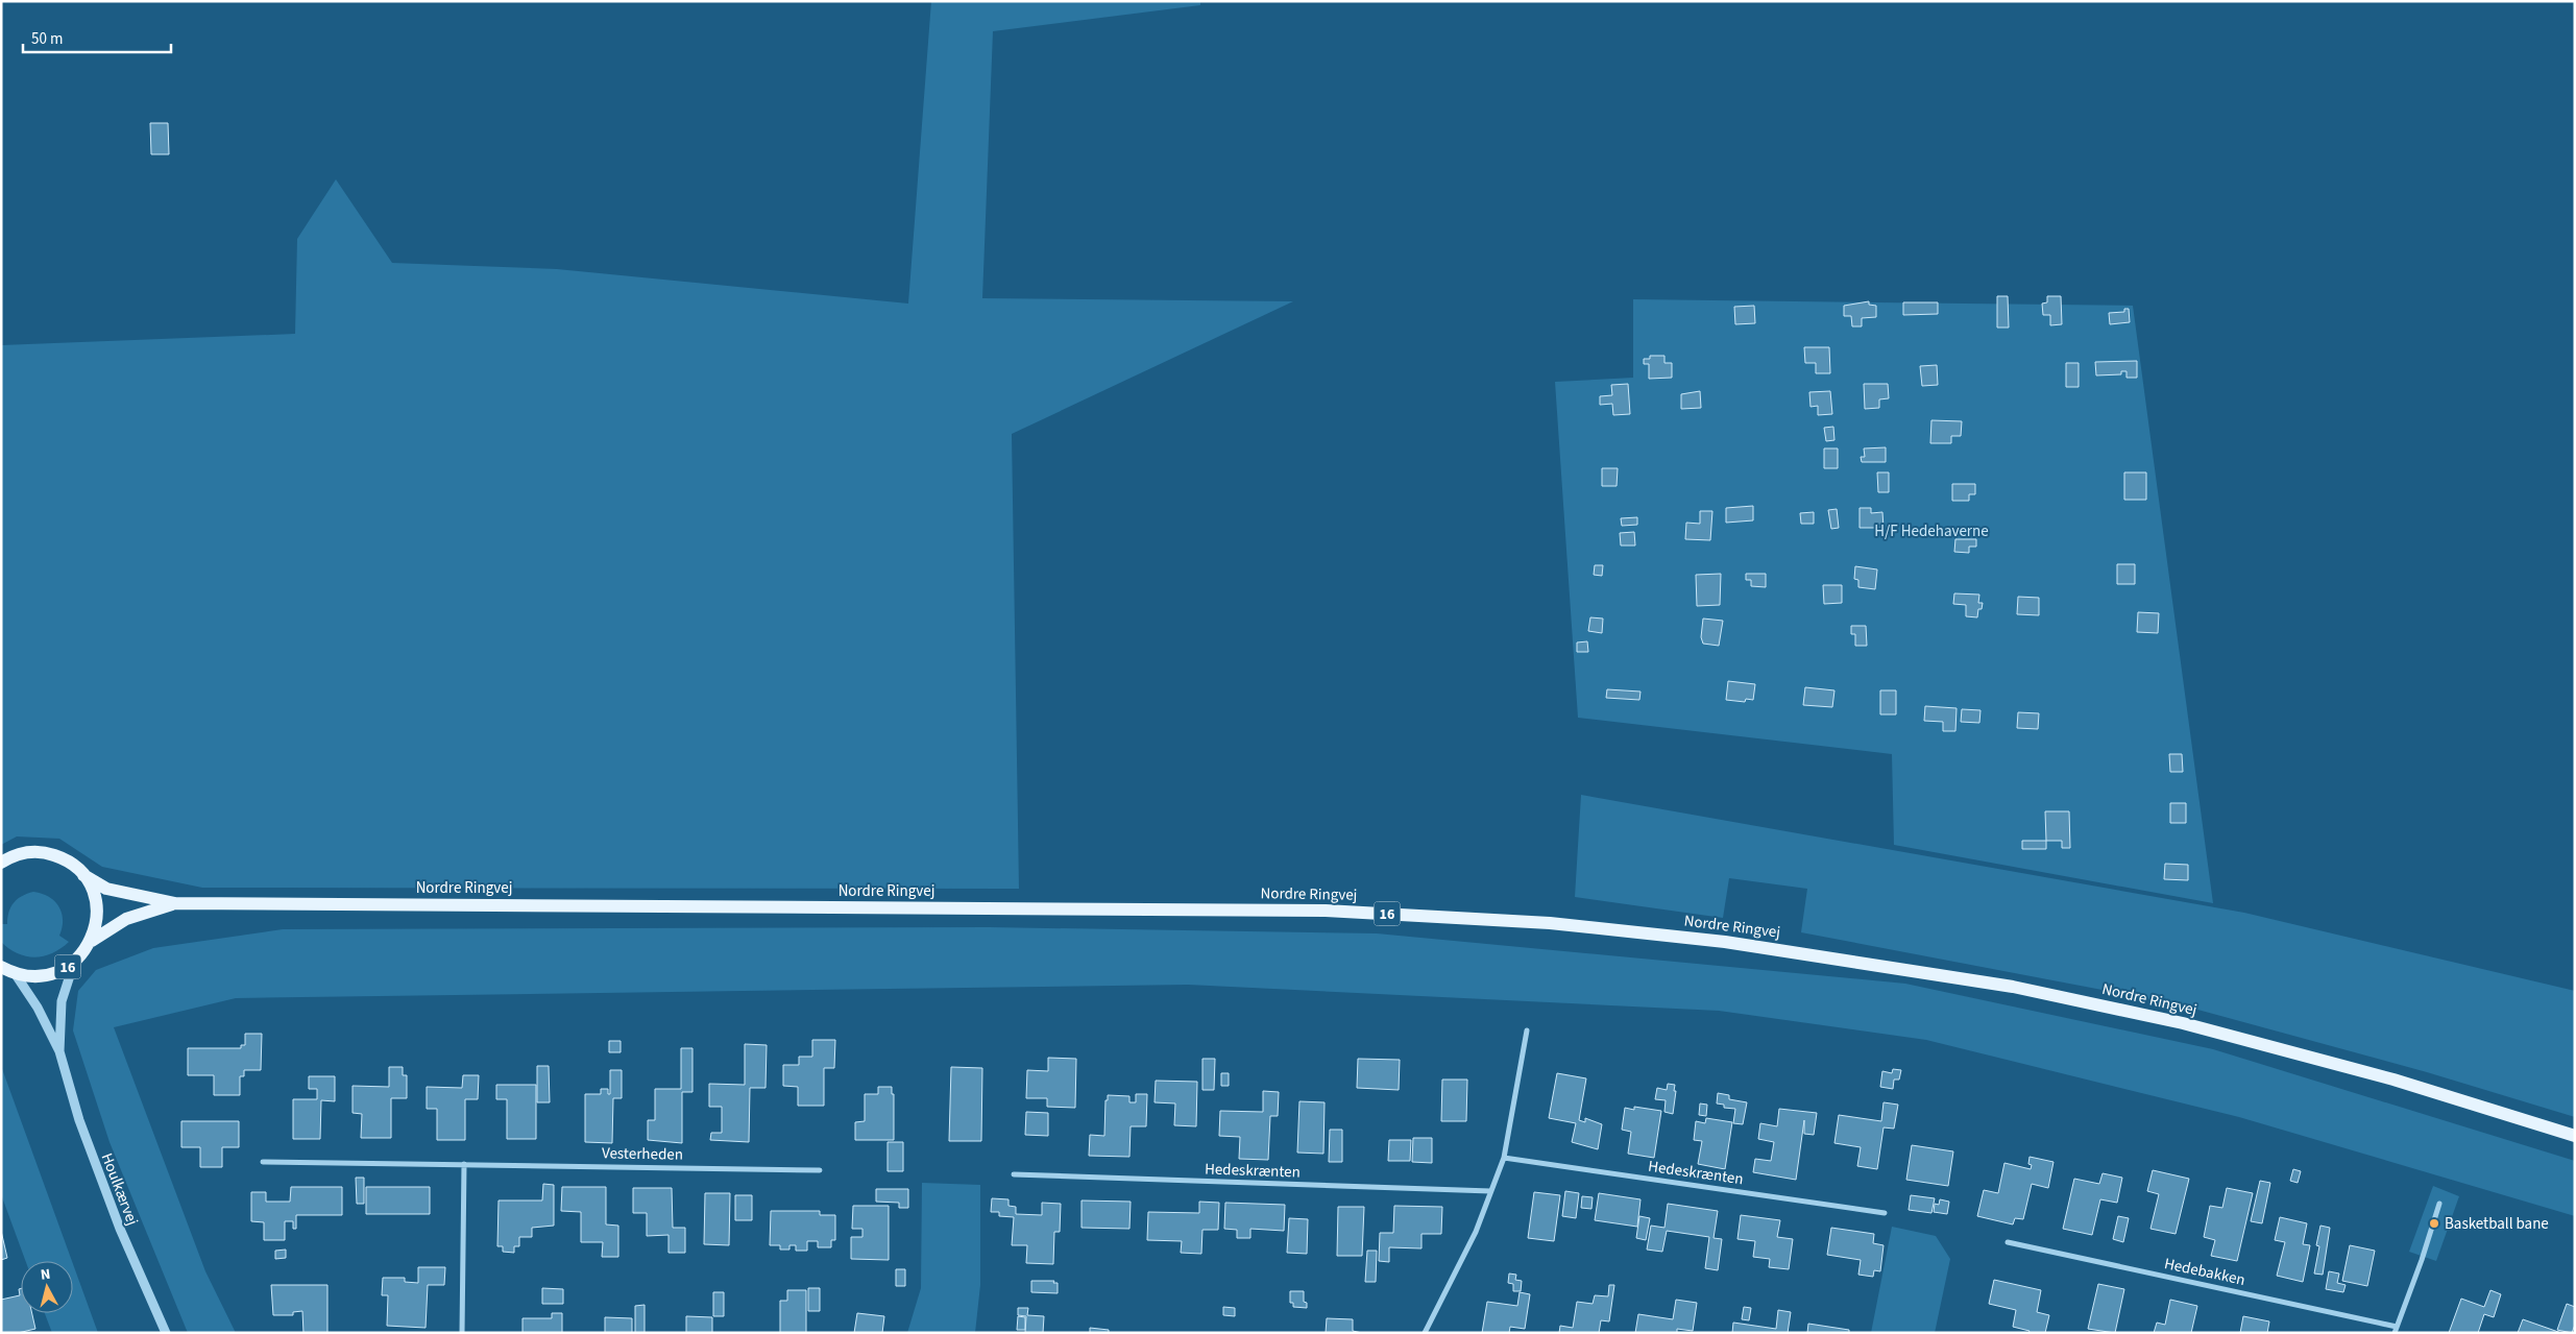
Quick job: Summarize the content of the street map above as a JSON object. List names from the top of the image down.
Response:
{
  "streets": {
    "main road": ["Nordre Ringvej", "16"],
    "street": [
      "Vesterheden",
      "Hedeskrænten",
      "Houlkærvej",
      "Hedebakken"
    ]
  },
  "crossings": [
    ["Nordre Ringvej", "16"],
    ["16", "Houlkærvej"]
  ],
  "parks": ["H/F Hedehaverne"],
  "places": ["Basketball bane"],
  "scale_bar": "50 m",
  "north": "top"
}
